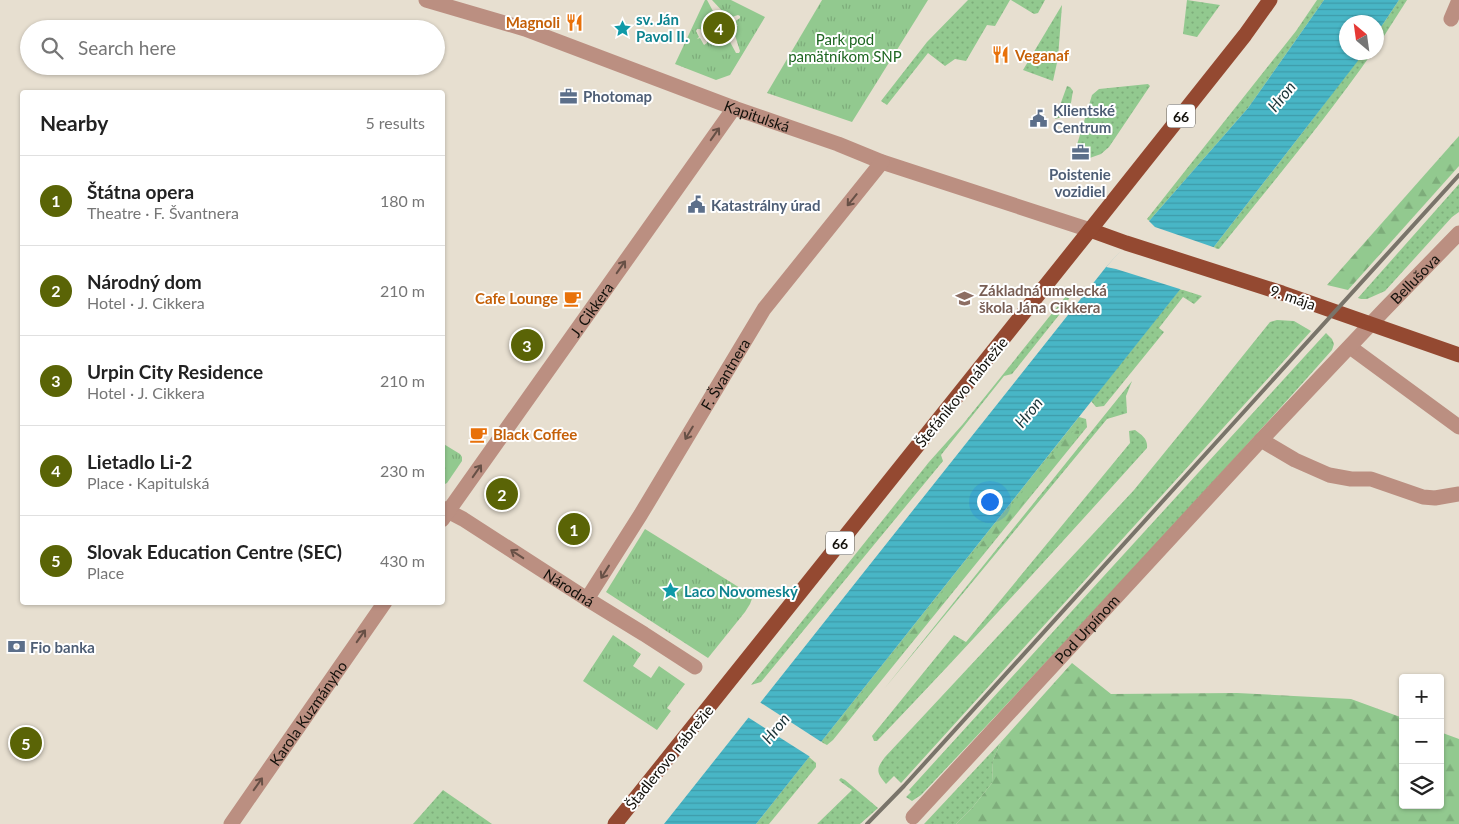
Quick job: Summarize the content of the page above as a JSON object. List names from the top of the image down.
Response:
{
  "streets": {
    "main road": [
      "66",
      "9. mája",
      "Štefánikovo nábrežie",
      "Štadlerovo nábrežie"
    ],
    "street": [
      "Kapitulská",
      "Bellušova",
      "J. Cikkera",
      "F. Švantnera",
      "Národná",
      "Pod Urpínom",
      "Karola Kuzmányho"
    ]
  },
  "crossings": [
    ["Kapitulská", "9. mája"],
    ["Kapitulská", "J. Cikkera"],
    ["Kapitulská", "F. Švantnera"],
    ["Kapitulská", "Štefánikovo nábrežie"],
    ["Bellušova", "9. mája"],
    ["Bellušova", "Pod Urpínom"],
    ["9. mája", "Štefánikovo nábrežie"],
    ["9. mája", "Pod Urpínom"],
    ["J. Cikkera", "Národná"],
    ["F. Švantnera", "Národná"],
    ["Štefánikovo nábrežie", "Štadlerovo nábrežie"]
  ],
  "one_way": [
    "J. Cikkera",
    "F. Švantnera",
    "Národná",
    "Karola Kuzmányho"
  ],
  "water": ["Hron"],
  "parks": ["Park pod pamätníkom SNP"],
  "places": {
    "restaurant": ["Magnoli", "Veganaf"],
    "place": ["sv. Ján Pavol II.", "Laco Novomeský"],
    "office": ["Photomap", "Poistenie vozidiel"],
    "public building": ["Klientské Centrum", "Katastrálny úrad"],
    "cafe": ["Cafe Lounge", "Black Coffee"],
    "school or university": ["Základná umelecká škola Jána Cikkera"],
    "bank": ["Fio banka"]
  },
  "north": "top left",
  "page": {
    "pins": [
      "4",
      "3",
      "2",
      "1",
      "5"
    ],
    "search": "Search here",
    "heading": ["Nearby", "5 results"],
    "list": [
      {
        "mark": "1",
        "name": "Štátna opera",
        "note": "Theatre · F. Švantnera",
        "value": "180 m"
      },
      {
        "mark": "2",
        "name": "Národný dom",
        "note": "Hotel · J. Cikkera",
        "value": "210 m"
      },
      {
        "mark": "3",
        "name": "Urpin City Residence",
        "note": "Hotel · J. Cikkera",
        "value": "210 m"
      },
      {
        "mark": "4",
        "name": "Lietadlo Li-2",
        "note": "Place · Kapitulská",
        "value": "230 m"
      },
      {
        "mark": "5",
        "name": "Slovak Education Centre (SEC)",
        "note": "Place",
        "value": "430 m"
      }
    ],
    "map_buttons": ["+", "−"]
  }
}
